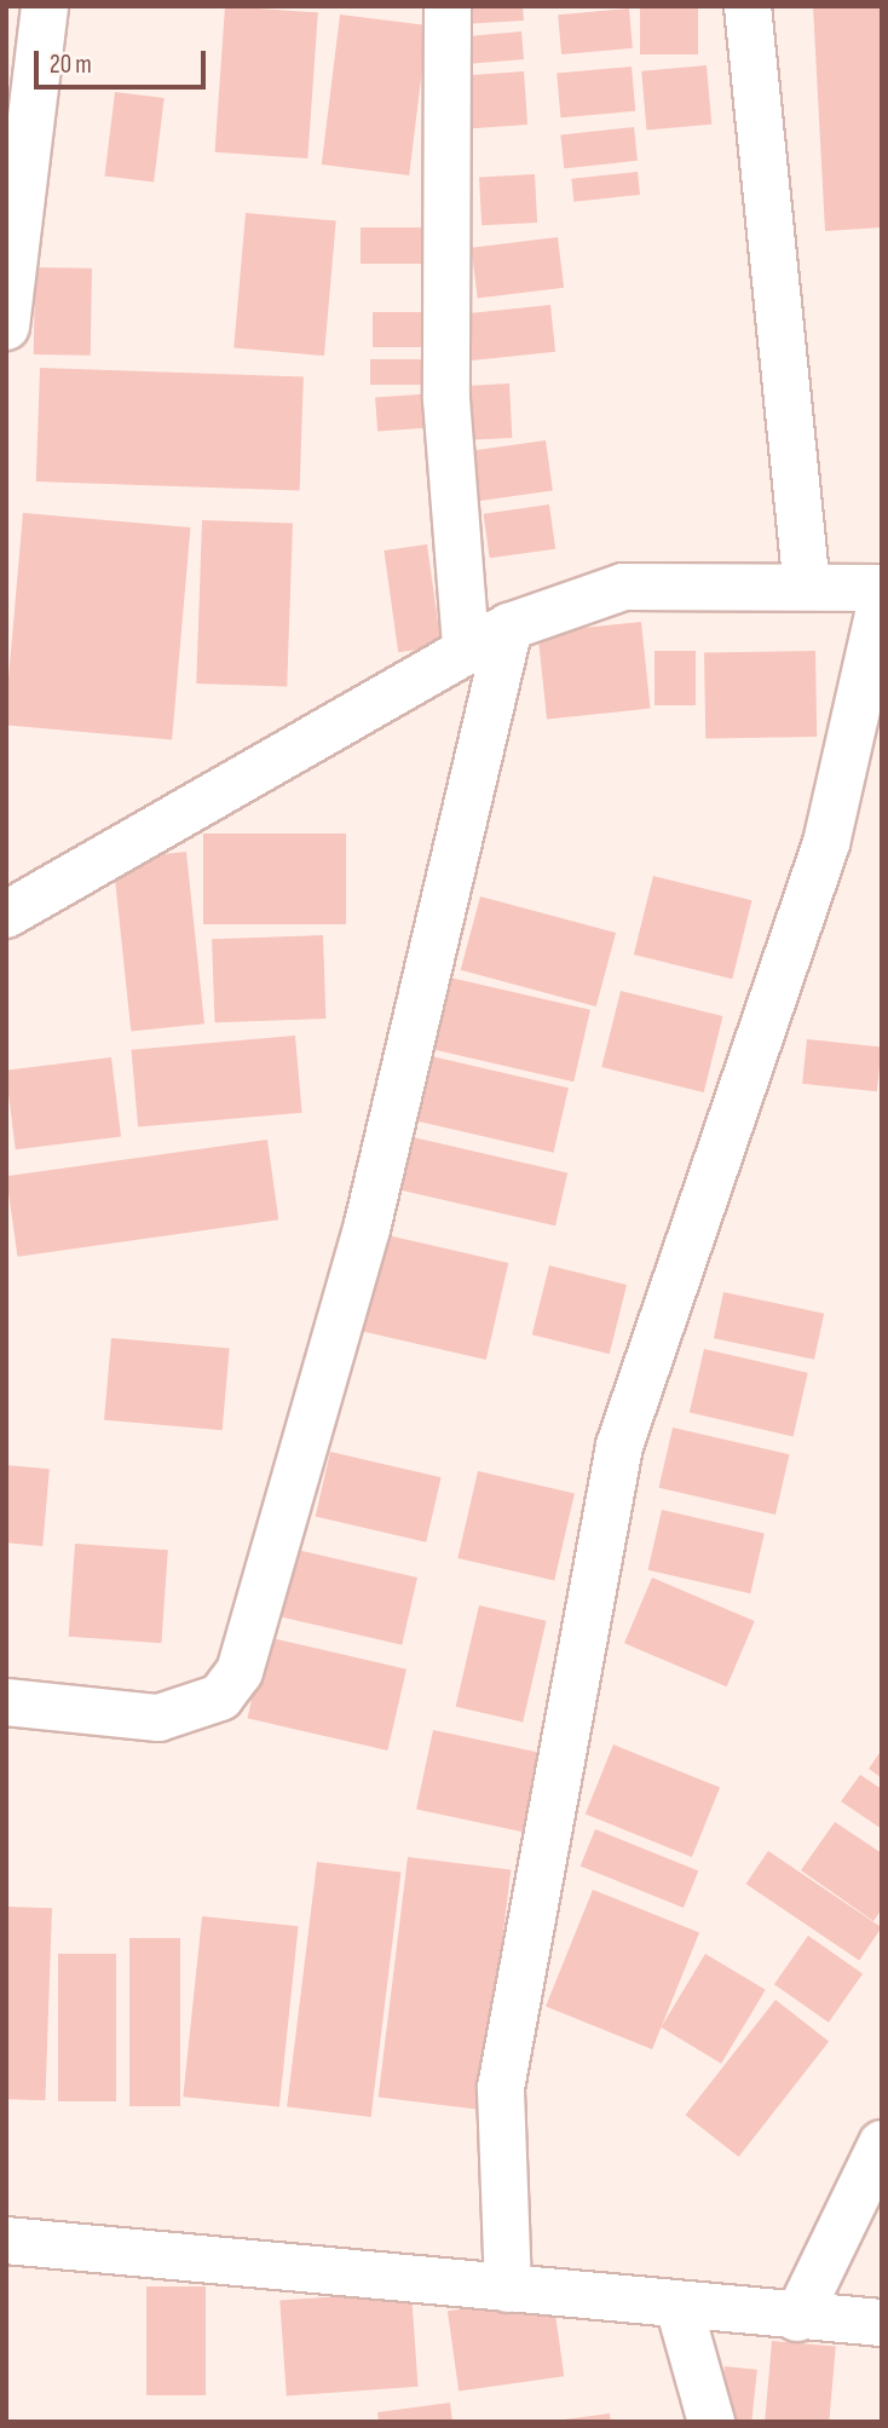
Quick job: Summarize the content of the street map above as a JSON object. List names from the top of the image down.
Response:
{
  "scale_bar": "20 m"
}
